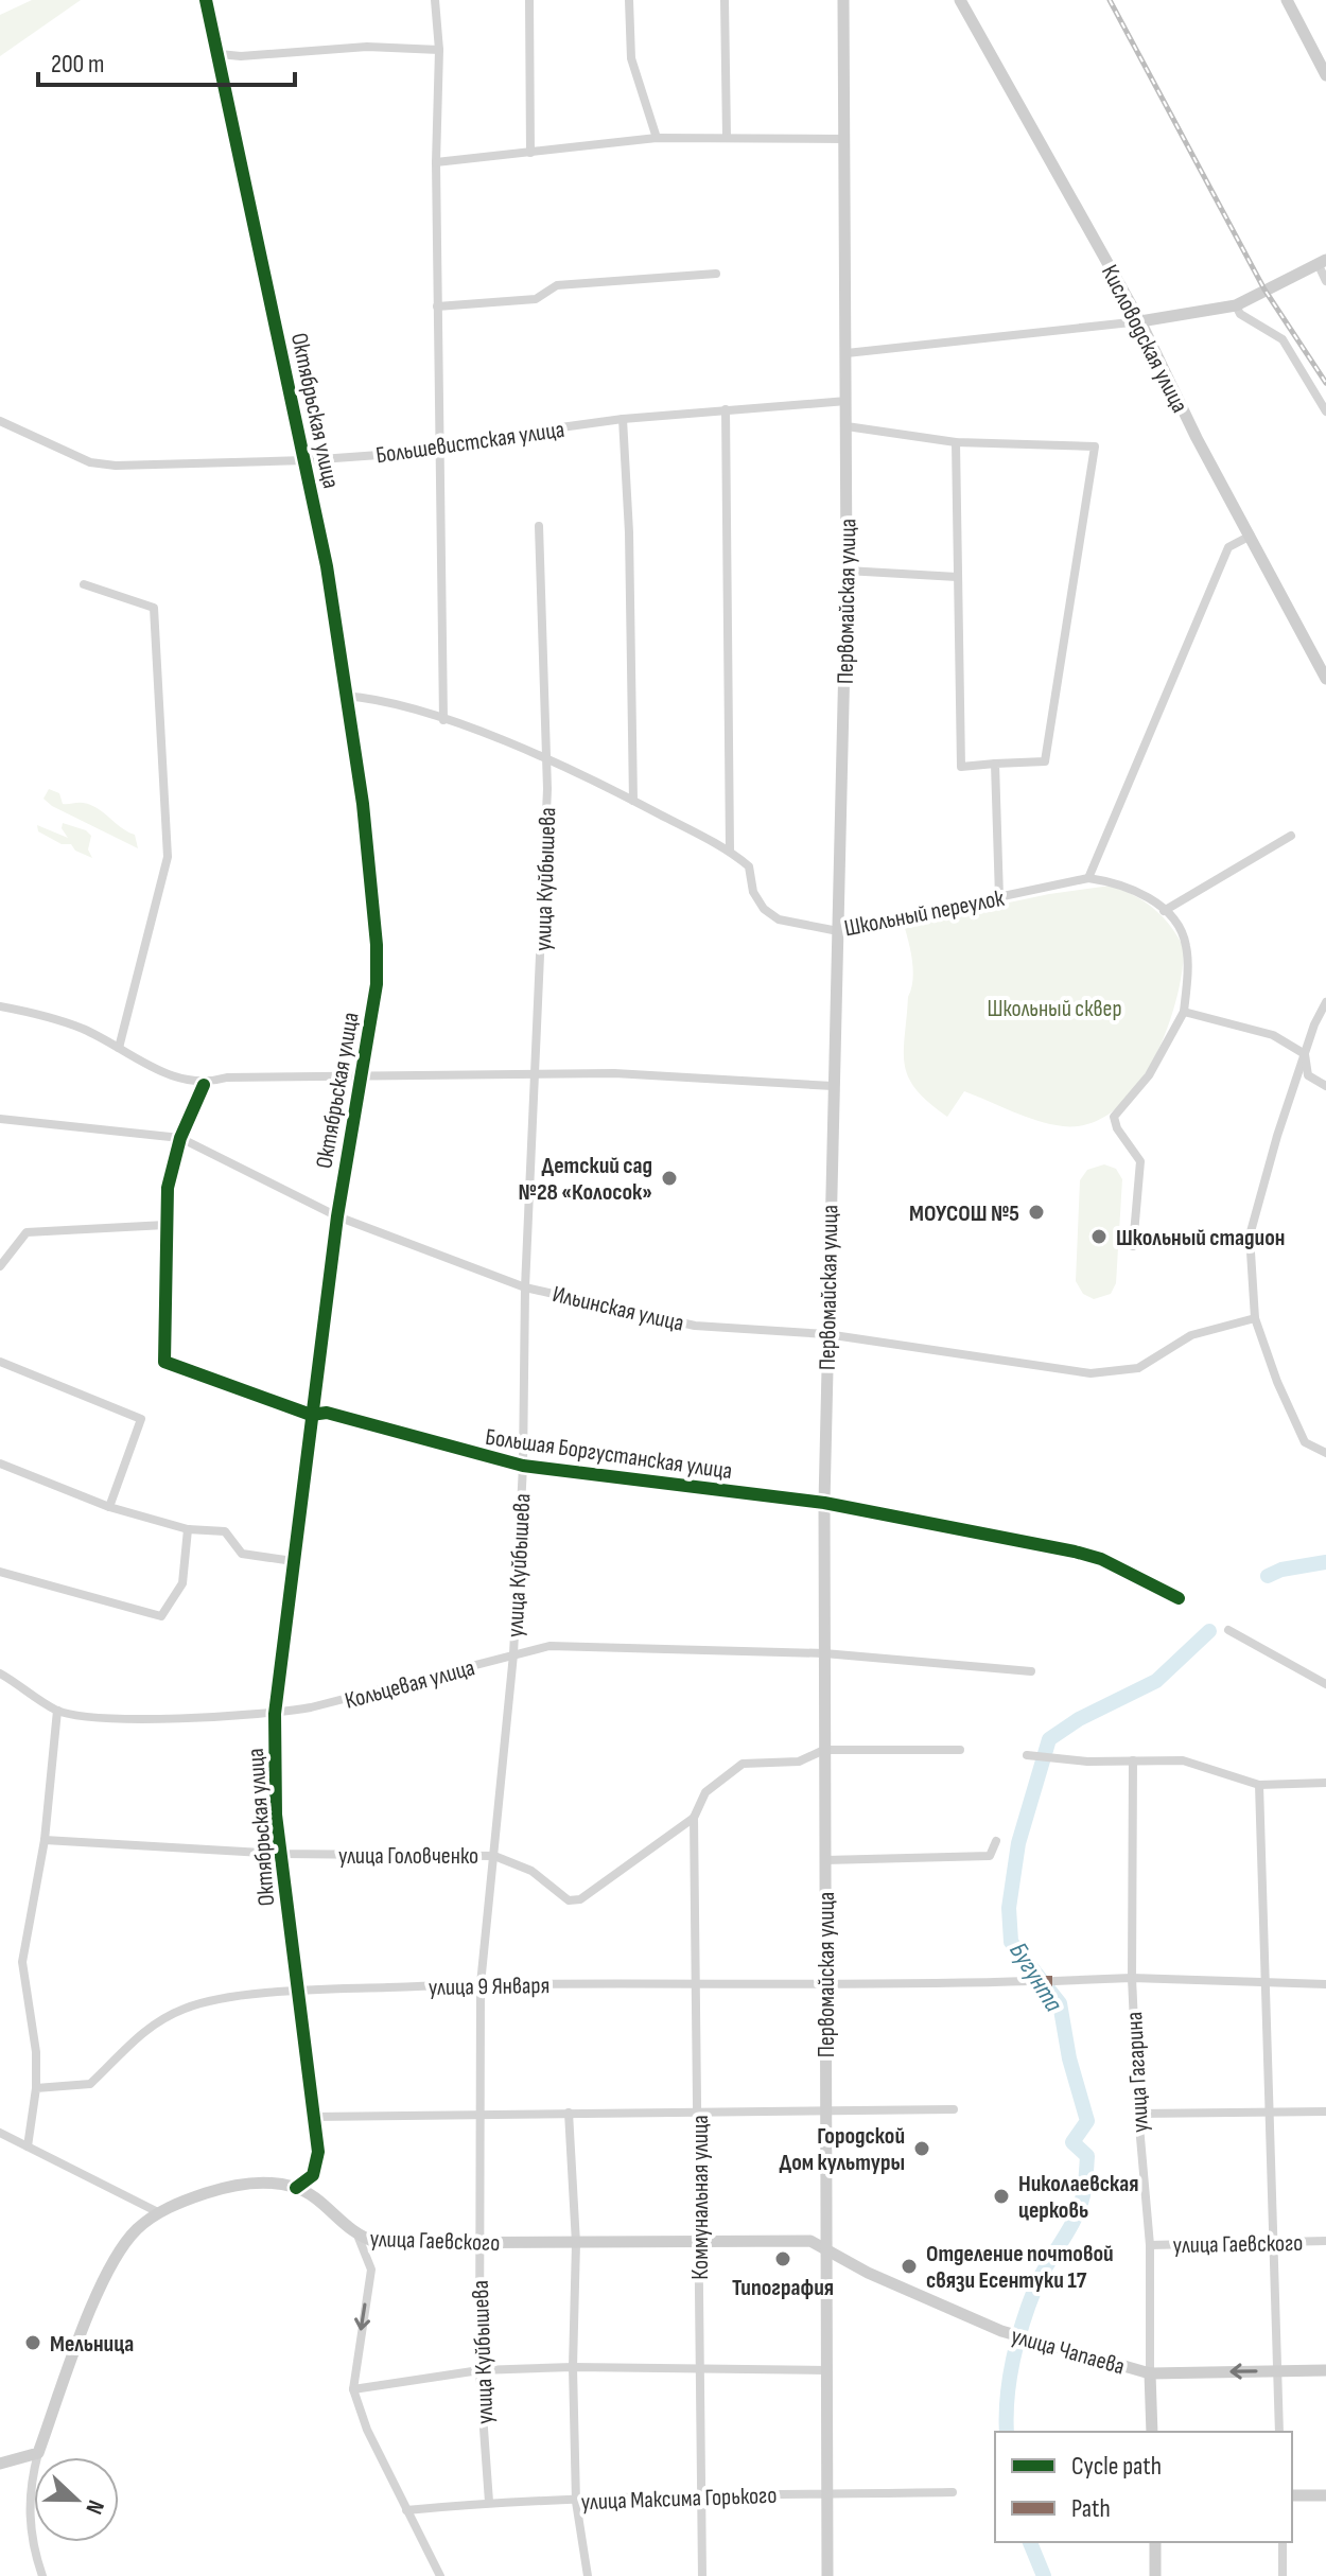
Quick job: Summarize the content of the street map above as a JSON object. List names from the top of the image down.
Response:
{
  "streets": {
    "main road": [
      "Кисловодская улица",
      "Первомайская улица",
      "улица Гагарина",
      "улица Гаевского",
      "улица Чапаева"
    ],
    "street": [
      "Октябрьская улица",
      "Большевистская улица",
      "улица Куйбышева",
      "Школьный переулок",
      "Ильинская улица",
      "Большая Боргустанская улица",
      "Кольцевая улица",
      "улица Головченко",
      "улица 9 Января",
      "Коммунальная улица",
      "улица Максима Горького"
    ]
  },
  "crossings": [
    ["Октябрьская улица", "Большевистская улица"],
    ["Октябрьская улица", "Школьный переулок"],
    ["Октябрьская улица", "Ильинская улица"],
    ["Октябрьская улица", "Большая Боргустанская улица"],
    ["Октябрьская улица", "Кольцевая улица"],
    ["Октябрьская улица", "улица Головченко"],
    ["Октябрьская улица", "улица 9 Января"],
    ["Октябрьская улица", "улица Гаевского"],
    ["Большевистская улица", "Первомайская улица"],
    ["Первомайская улица", "Школьный переулок"],
    ["Первомайская улица", "Ильинская улица"],
    ["Первомайская улица", "Большая Боргустанская улица"],
    ["Первомайская улица", "Кольцевая улица"],
    ["Первомайская улица", "улица Головченко"],
    ["Первомайская улица", "улица 9 Января"],
    ["Первомайская улица", "улица Гаевского"],
    ["Первомайская улица", "улица Чапаева"],
    ["Первомайская улица", "улица Максима Горького"],
    ["улица Куйбышева", "Школьный переулок"],
    ["улица Куйбышева", "Ильинская улица"],
    ["улица Куйбышева", "Большая Боргустанская улица"],
    ["улица Куйбышева", "Кольцевая улица"],
    ["улица Куйбышева", "улица Головченко"],
    ["улица Куйбышева", "улица 9 Января"],
    ["улица Куйбышева", "улица Гаевского"],
    ["улица Куйбышева", "улица Максима Горького"],
    ["Ильинская улица", "Большая Боргустанская улица"],
    ["улица Головченко", "Коммунальная улица"],
    ["улица 9 Января", "Коммунальная улица"],
    ["улица Гагарина", "улица Гаевского"],
    ["улица Гагарина", "улица Чапаева"],
    ["Коммунальная улица", "улица Гаевского"],
    ["Коммунальная улица", "улица Максима Горького"],
    ["улица Гаевского", "улица Чапаева"]
  ],
  "water": ["Бугунта"],
  "parks": ["Школьный сквер"],
  "places": [
    "Детский сад №28 «Колосок»",
    "МОУСОШ №5",
    "Школьный стадион",
    "Городской Дом культуры",
    "Николаевская церковь",
    "Типография",
    "Отделение почтовой связи Есентуки 17",
    "Мельница"
  ],
  "legend": ["Cycle path", "Path"],
  "scale_bar": "200 m",
  "north": "right"
}
